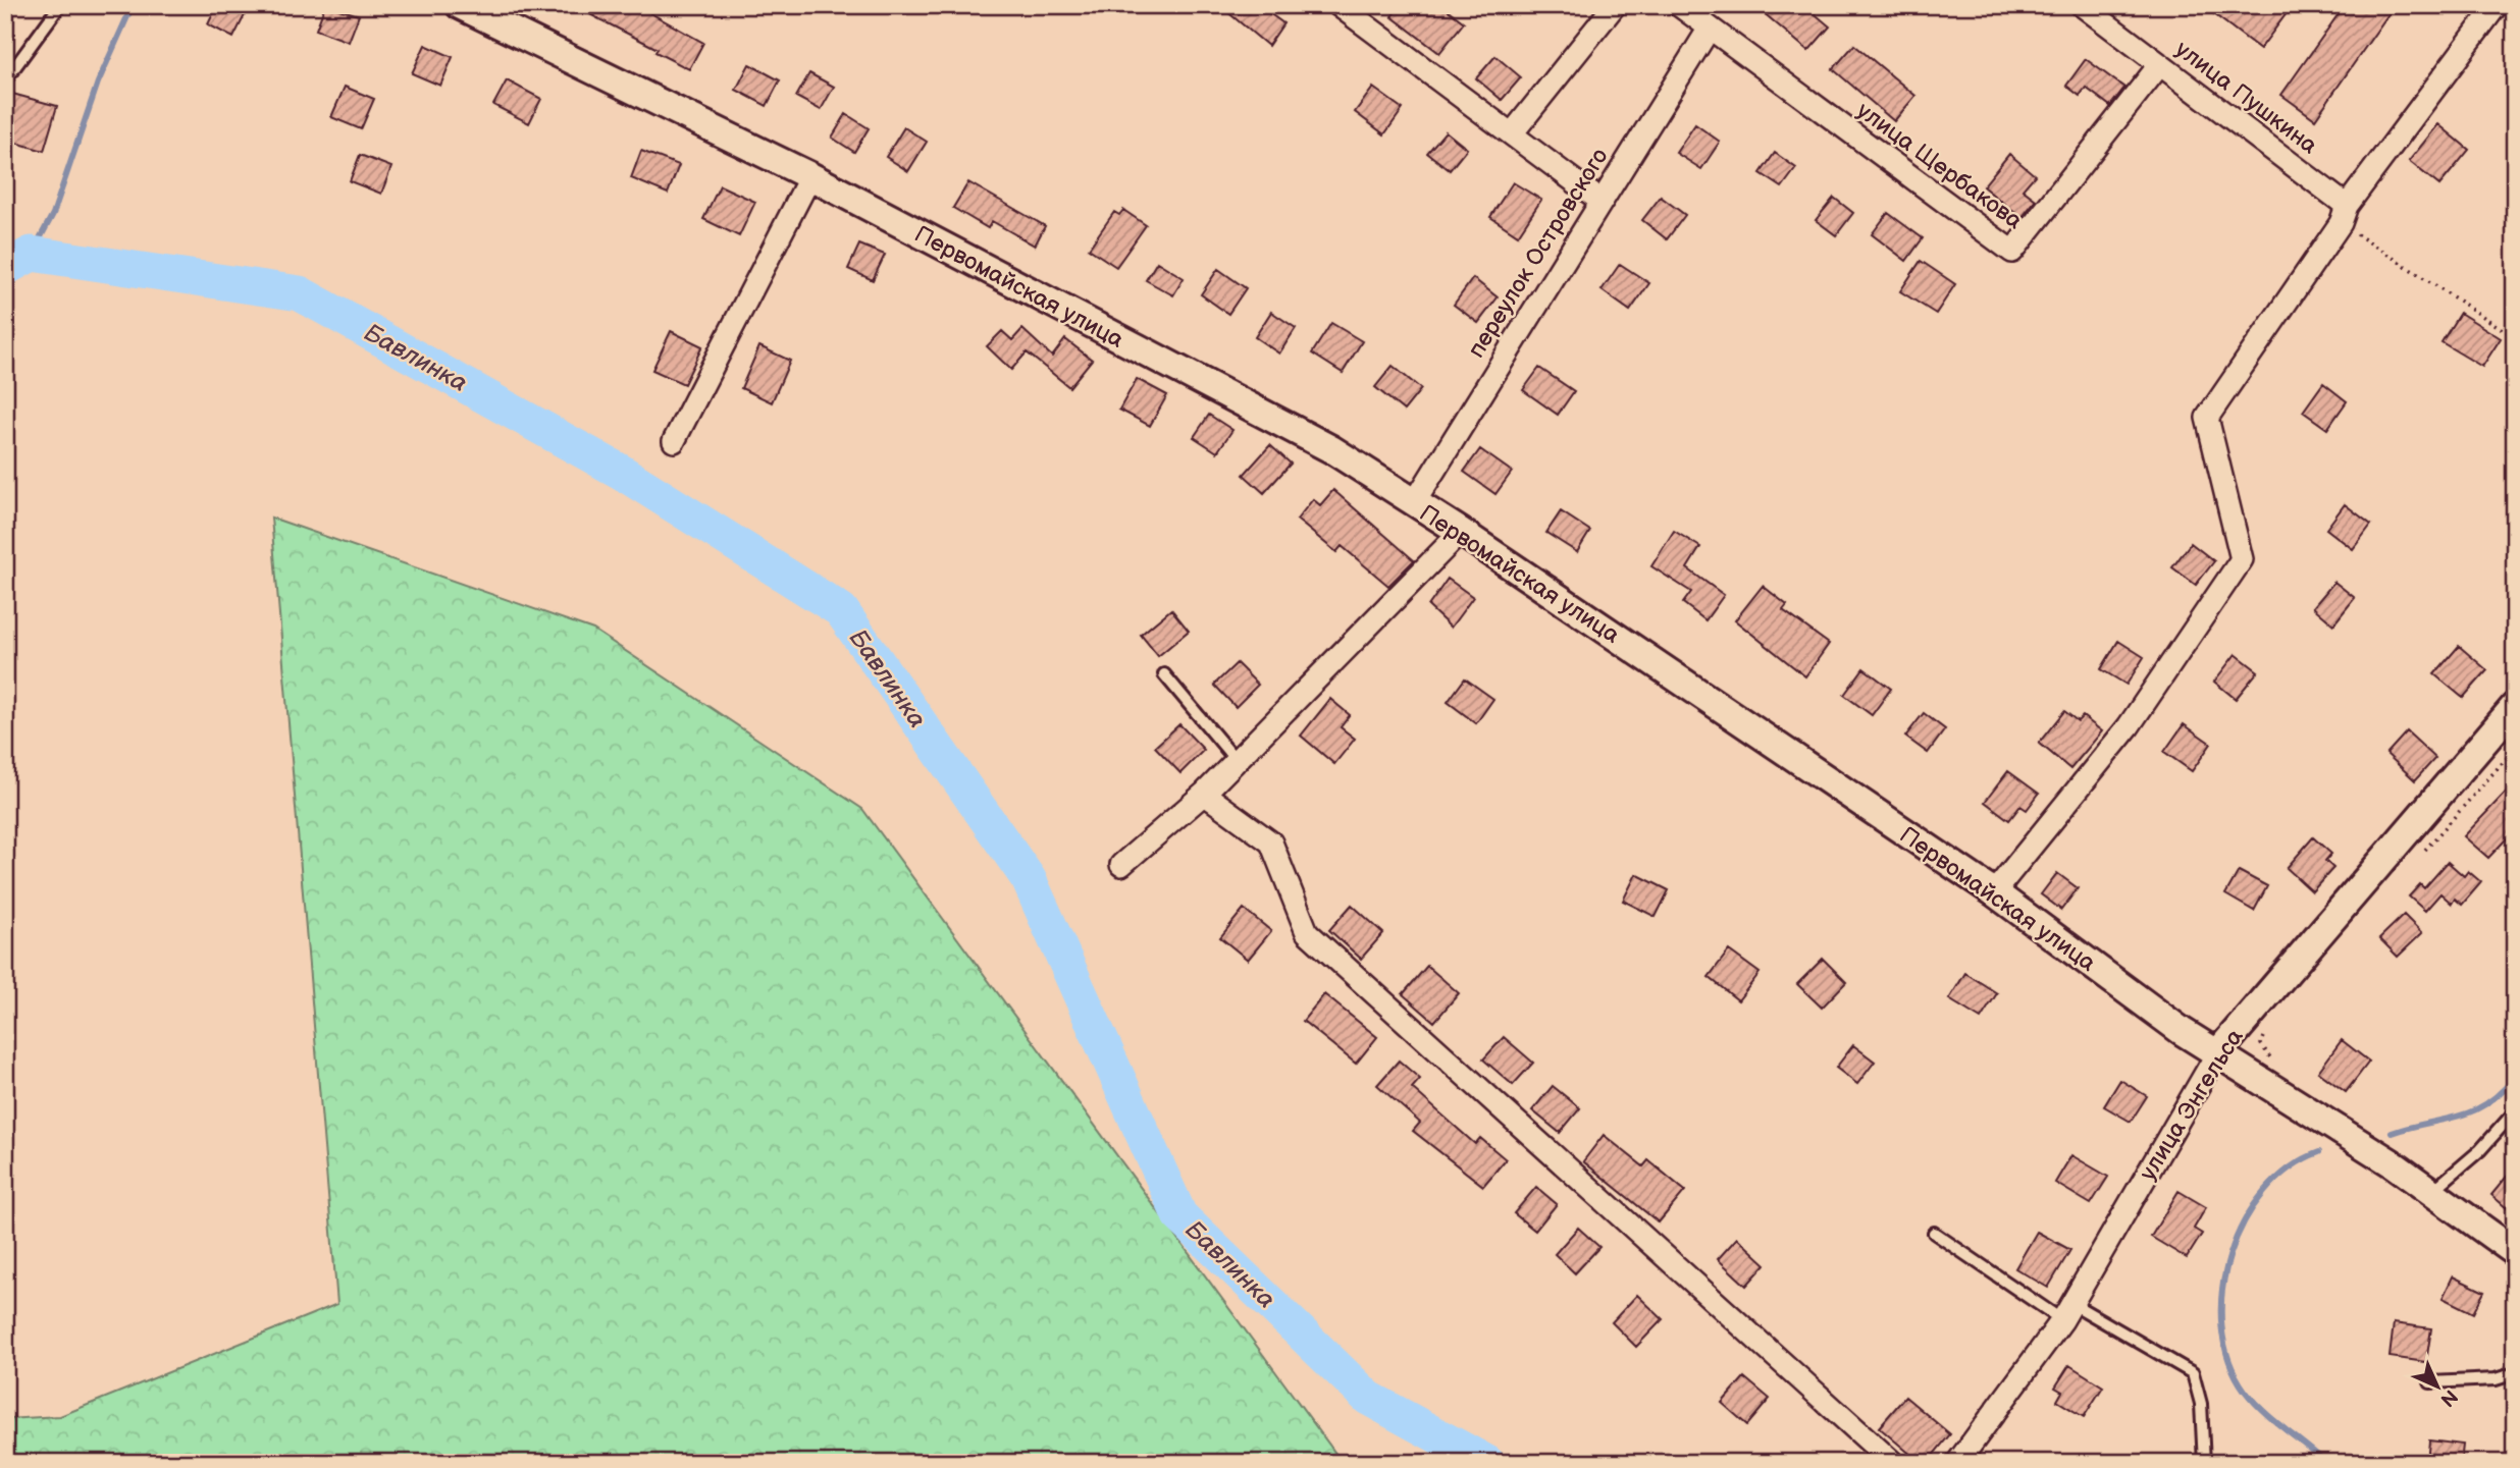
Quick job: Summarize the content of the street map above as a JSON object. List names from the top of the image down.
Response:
{
  "streets": {
    "street": [
      "улица Пушкина",
      "улица Щербакова",
      "переулок Островского",
      "Первомайская улица",
      "улица Энгельса"
    ]
  },
  "crossings": [
    ["улица Пушкина", "улица Щербакова"],
    ["улица Щербакова", "переулок Островского"],
    ["переулок Островского", "Первомайская улица"],
    ["Первомайская улица", "улица Энгельса"]
  ],
  "water": ["Бавлинка"],
  "north": "bottom right"
}
